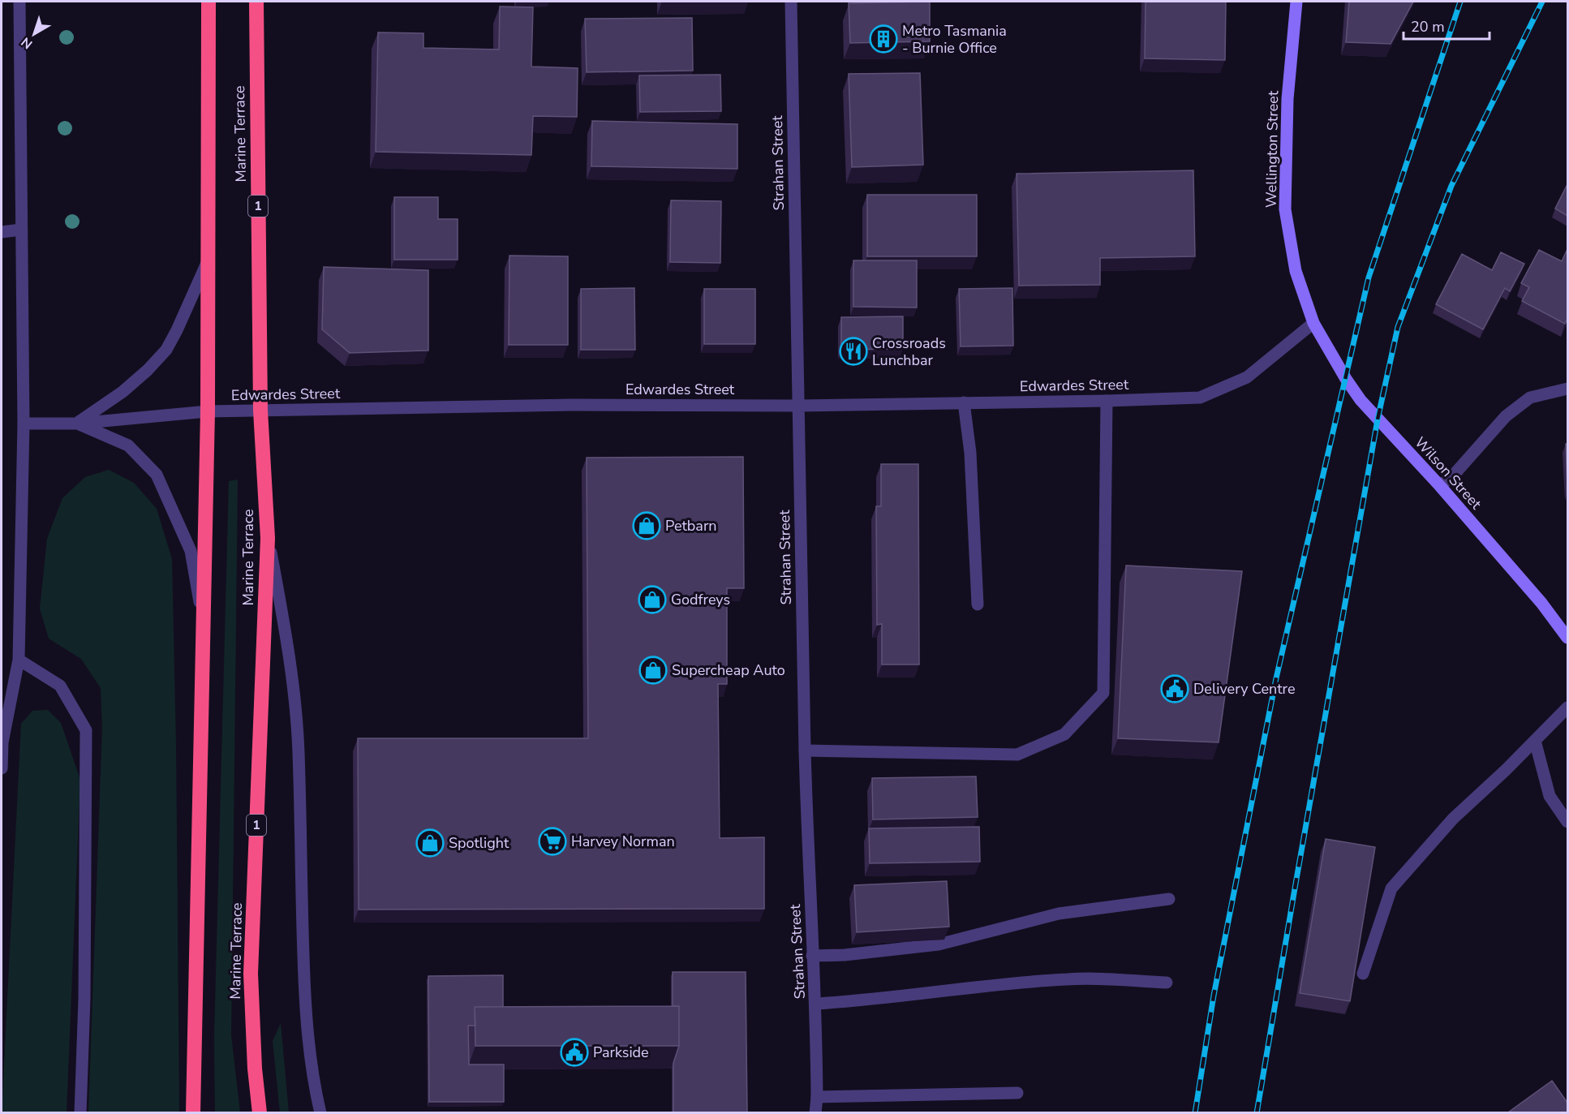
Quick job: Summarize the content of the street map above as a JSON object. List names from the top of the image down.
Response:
{
  "streets": {
    "highway": ["Marine Terrace", "1"],
    "street": [
      "Wellington Street",
      "Strahan Street",
      "Edwardes Street",
      "Wilson Street"
    ]
  },
  "crossings": [
    ["Marine Terrace", "Edwardes Street"],
    ["Wellington Street", "Edwardes Street"],
    ["Wellington Street", "Wilson Street"],
    ["Strahan Street", "Edwardes Street"],
    ["Edwardes Street", "Wilson Street"]
  ],
  "places": {
    "building": ["Metro Tasmania - Burnie Office"],
    "restaurant": ["Crossroads Lunchbar"],
    "shop": [
      "Petbarn",
      "Godfreys",
      "Supercheap Auto",
      "Spotlight"
    ],
    "public building": ["Delivery Centre", "Parkside"],
    "supermarket": ["Harvey Norman"]
  },
  "scale_bar": "20 m",
  "north": "bottom left"
}
